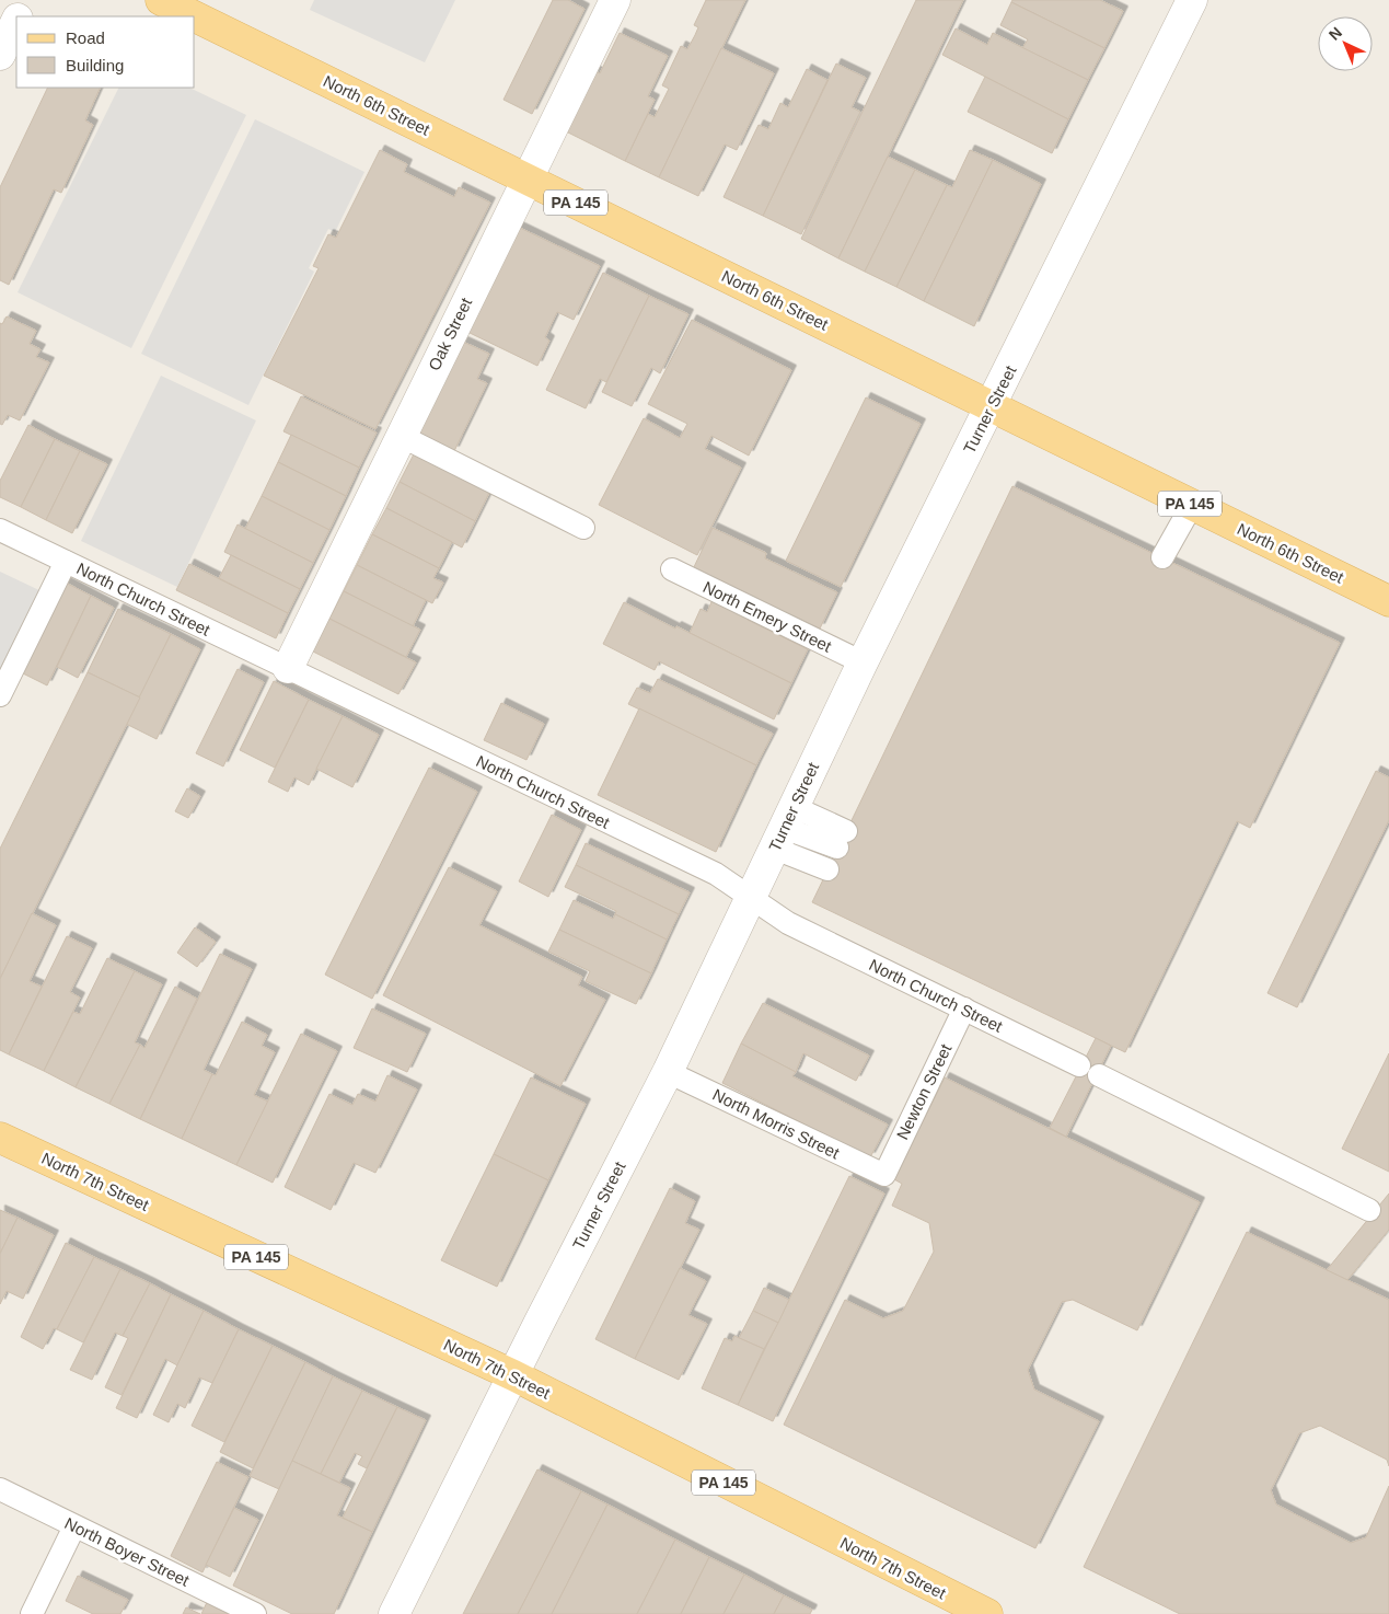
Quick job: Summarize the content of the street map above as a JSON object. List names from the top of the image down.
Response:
{
  "streets": {
    "main road": ["North 6th Street", "PA 145", "North 7th Street"],
    "street": ["Oak Street", "Turner Street"],
    "lane": [
      "North Church Street",
      "North Emery Street",
      "Newton Street",
      "North Morris Street",
      "North Boyer Street"
    ]
  },
  "crossings": [
    ["North 6th Street", "Oak Street"],
    ["North 6th Street", "Turner Street"],
    ["Oak Street", "North Church Street"],
    ["Turner Street", "North Church Street"],
    ["Turner Street", "North Emery Street"],
    ["Turner Street", "North Morris Street"],
    ["Turner Street", "North 7th Street"],
    ["North Church Street", "Newton Street"],
    ["Newton Street", "North Morris Street"]
  ],
  "legend": ["Road", "Building"],
  "north": "top left"
}
